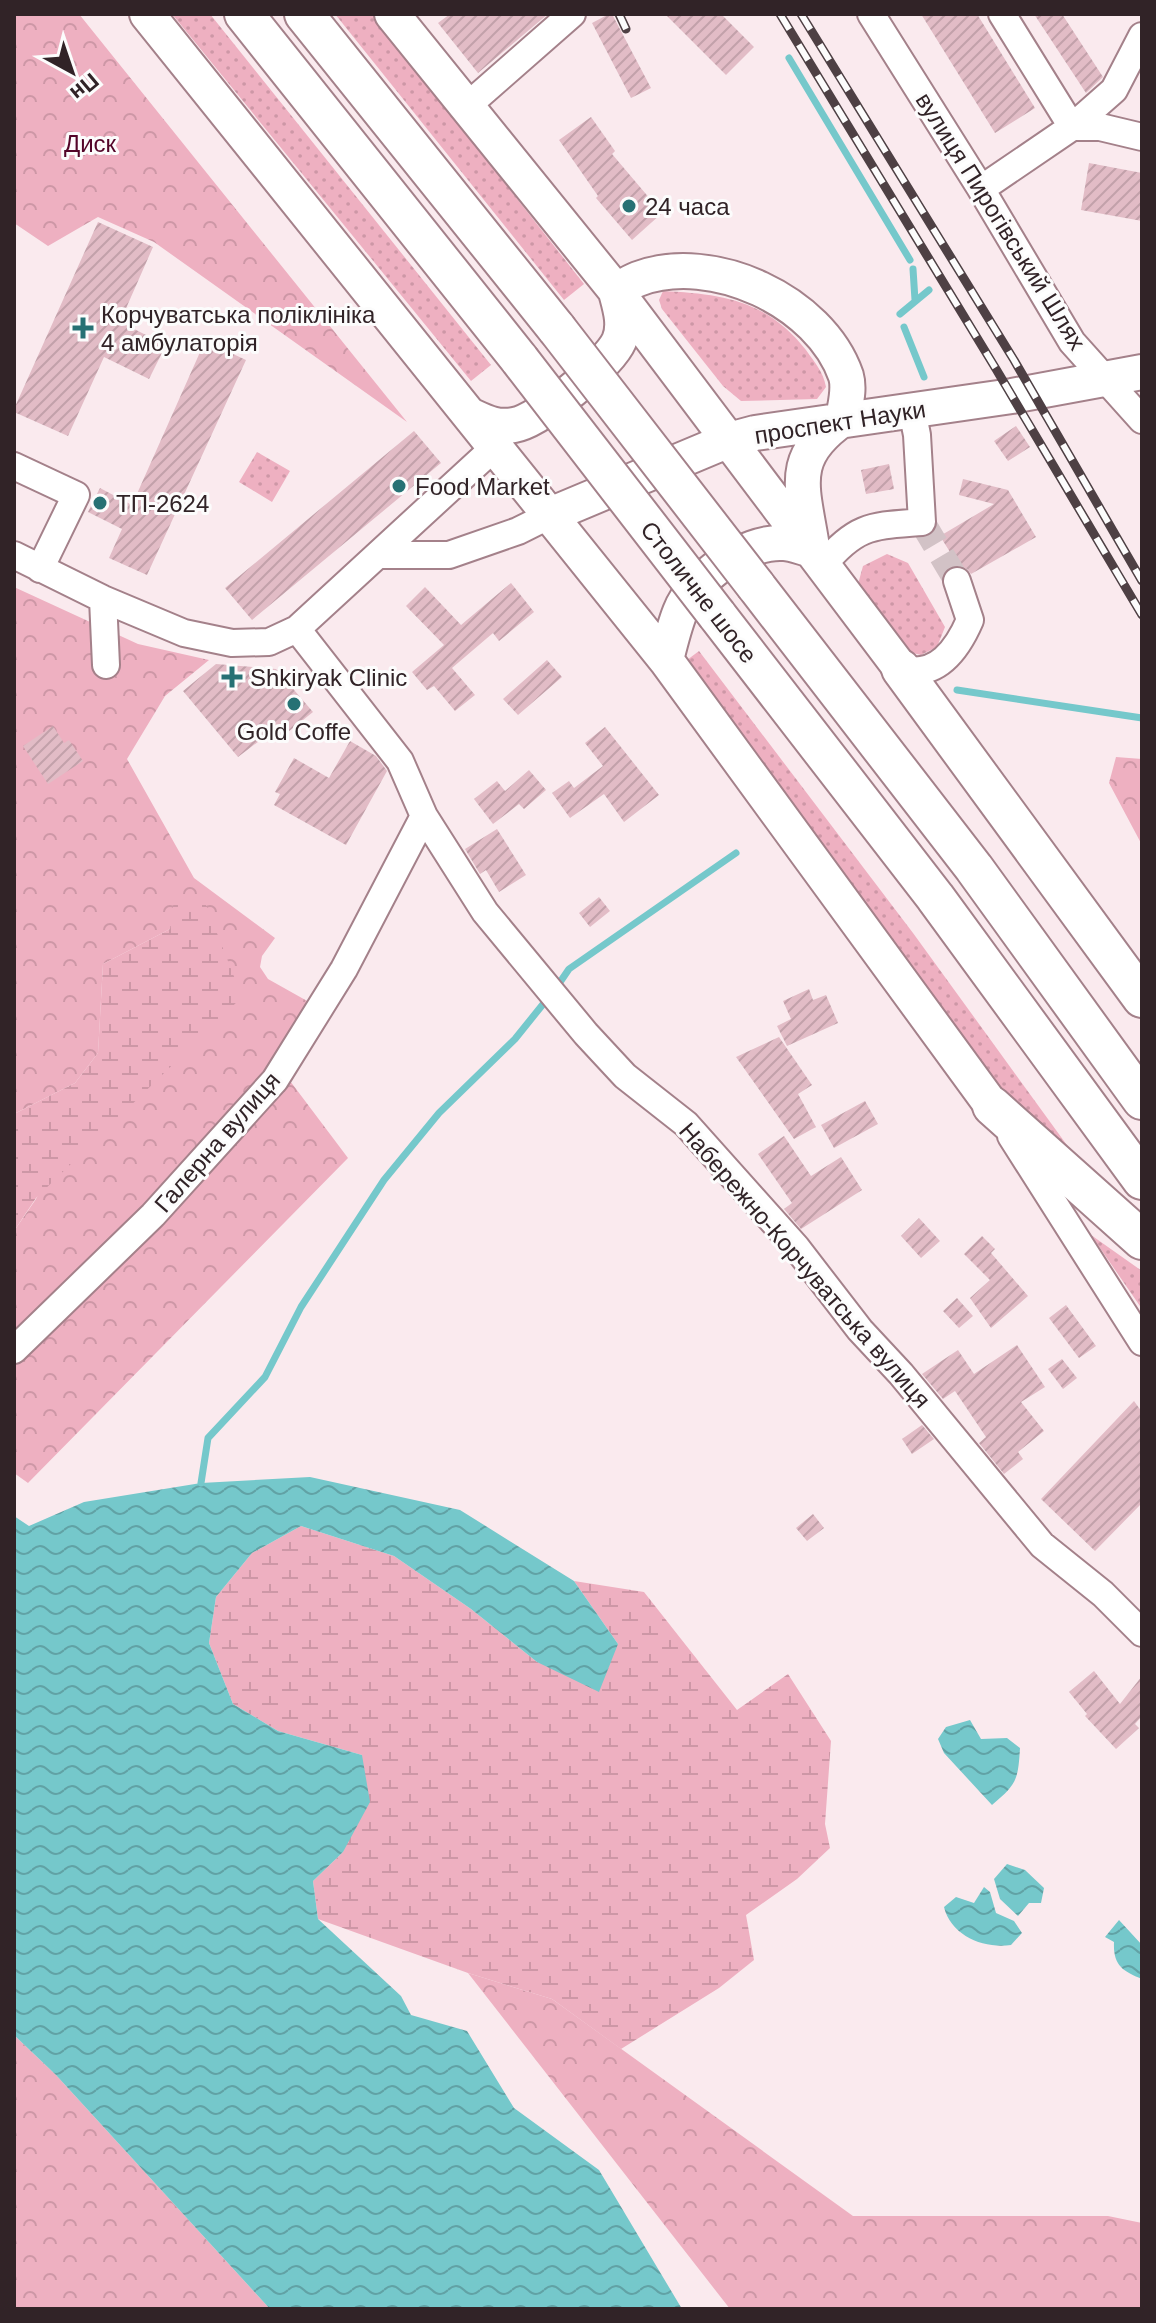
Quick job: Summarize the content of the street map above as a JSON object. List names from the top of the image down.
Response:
{
  "streets": {
    "highway": ["Столичне шосе"],
    "main road": ["проспект Науки"],
    "street": ["вулиця Пирогівський Шлях", "Галерна вулиця", "Набережно-Корчуватська вулиця"]
  },
  "crossings": [
    ["вулиця Пирогівський Шлях", "проспект Науки"],
    ["Галерна вулиця", "Набережно-Корчуватська вулиця"]
  ],
  "parks": ["Диск"],
  "places": {
    "other": [
      "24 часа",
      "Food Market",
      "ТП-2624",
      "Gold Coffe"
    ],
    "health": ["Корчуватська поліклініка 4 амбулаторія", "Shkiryak Clinic"]
  },
  "north": "bottom right"
}
